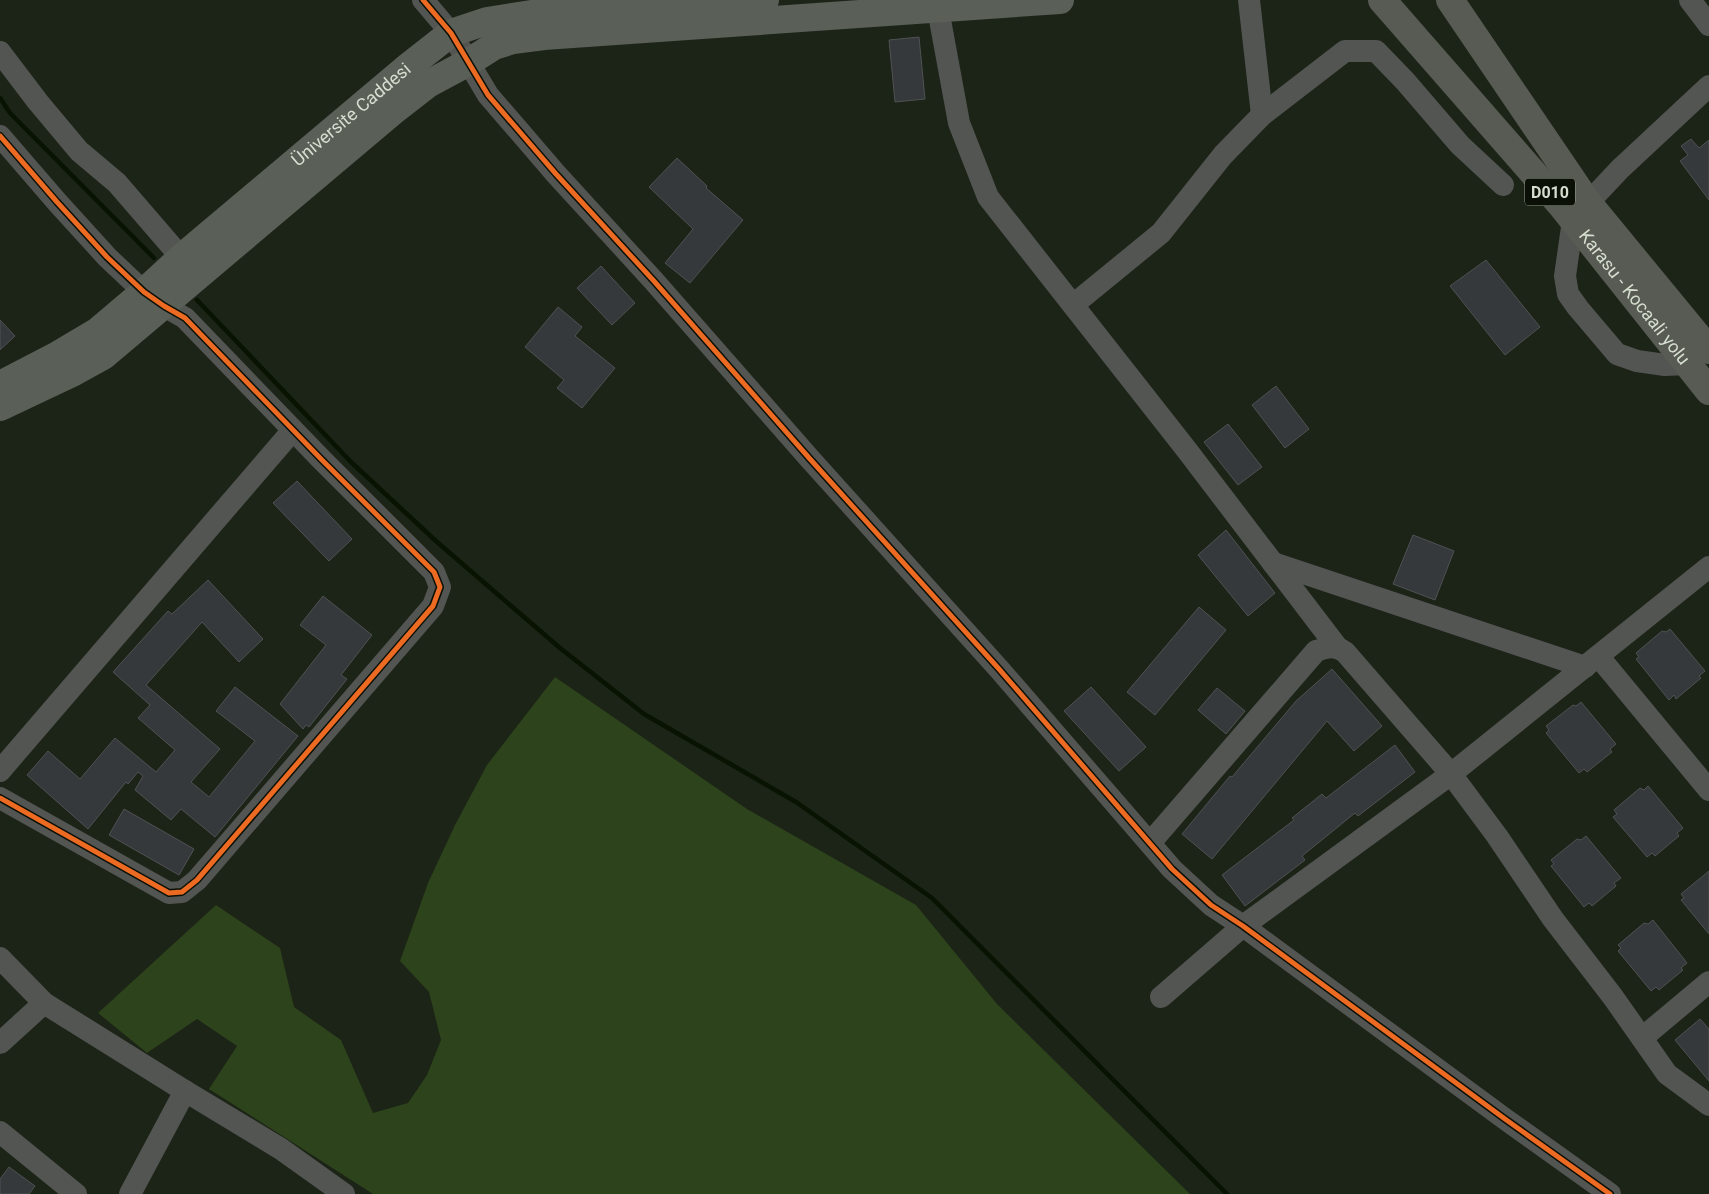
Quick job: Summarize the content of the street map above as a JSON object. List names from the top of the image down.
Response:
{
  "streets": {
    "highway": ["D010", "Karasu - Kocaali yolu"],
    "main road": ["Üniversite Caddesi"]
  }
}
